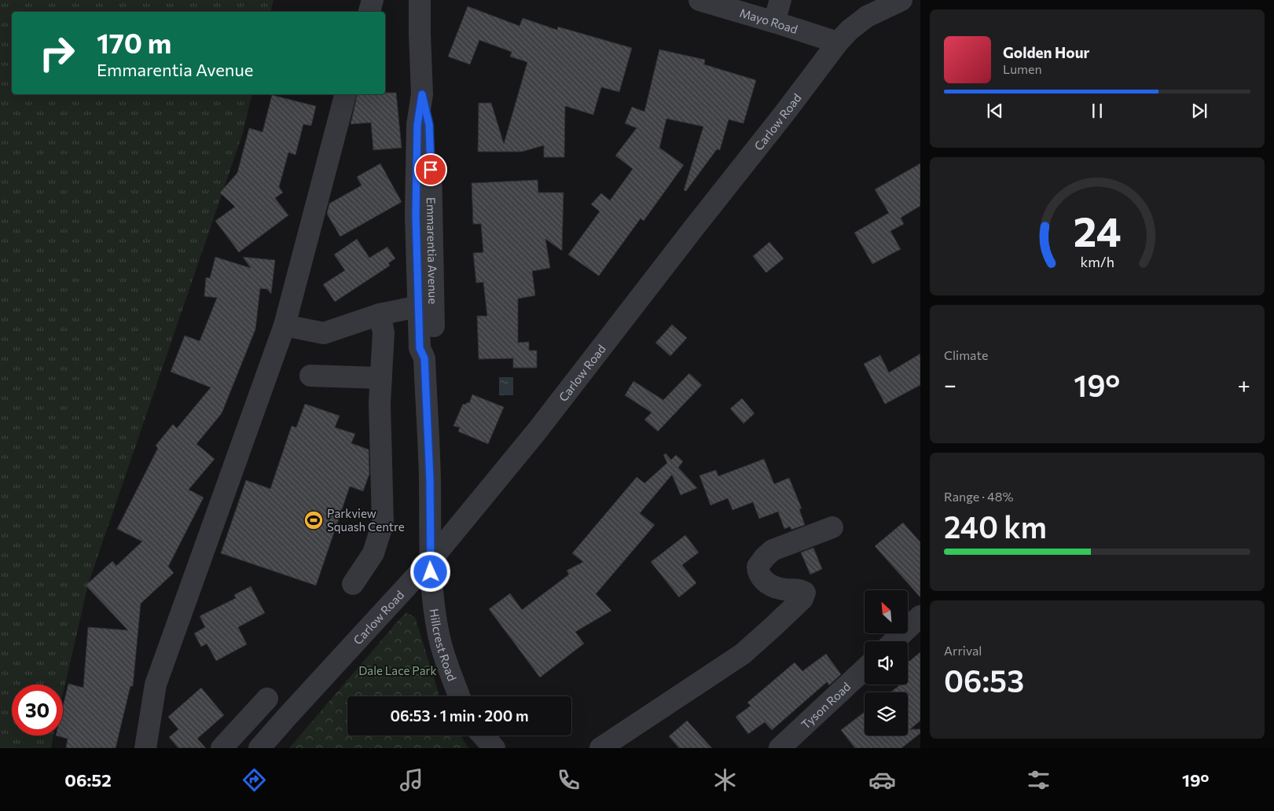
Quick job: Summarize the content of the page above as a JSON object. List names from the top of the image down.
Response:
{
  "streets": {
    "street": [
      "Mayo Road",
      "Carlow Road",
      "Emmarentia Avenue",
      "Hillcrest Road",
      "Tyson Road"
    ]
  },
  "crossings": [
    ["Mayo Road", "Carlow Road"],
    ["Carlow Road", "Emmarentia Avenue"],
    ["Carlow Road", "Hillcrest Road"],
    ["Emmarentia Avenue", "Hillcrest Road"]
  ],
  "parks": ["Dale Lace Park"],
  "places": {
    "sports": ["Parkview Squash Centre"]
  },
  "north": "top left",
  "page": {
    "turn": ["170 m", "Emmarentia Avenue"],
    "song": ["Golden Hour", "Lumen"],
    "tile": [
      "Climate",
      ["Range · 48%", "240 km"],
      ["Arrival", "06:53"]
    ],
    "heat": ["−", "19°", "+"],
    "limit": "30",
    "trip": "06:53 · 1 min · 200 m",
    "tabs": ["06:52", "19°"],
    "gauge": ["24", "km/h"]
  }
}
